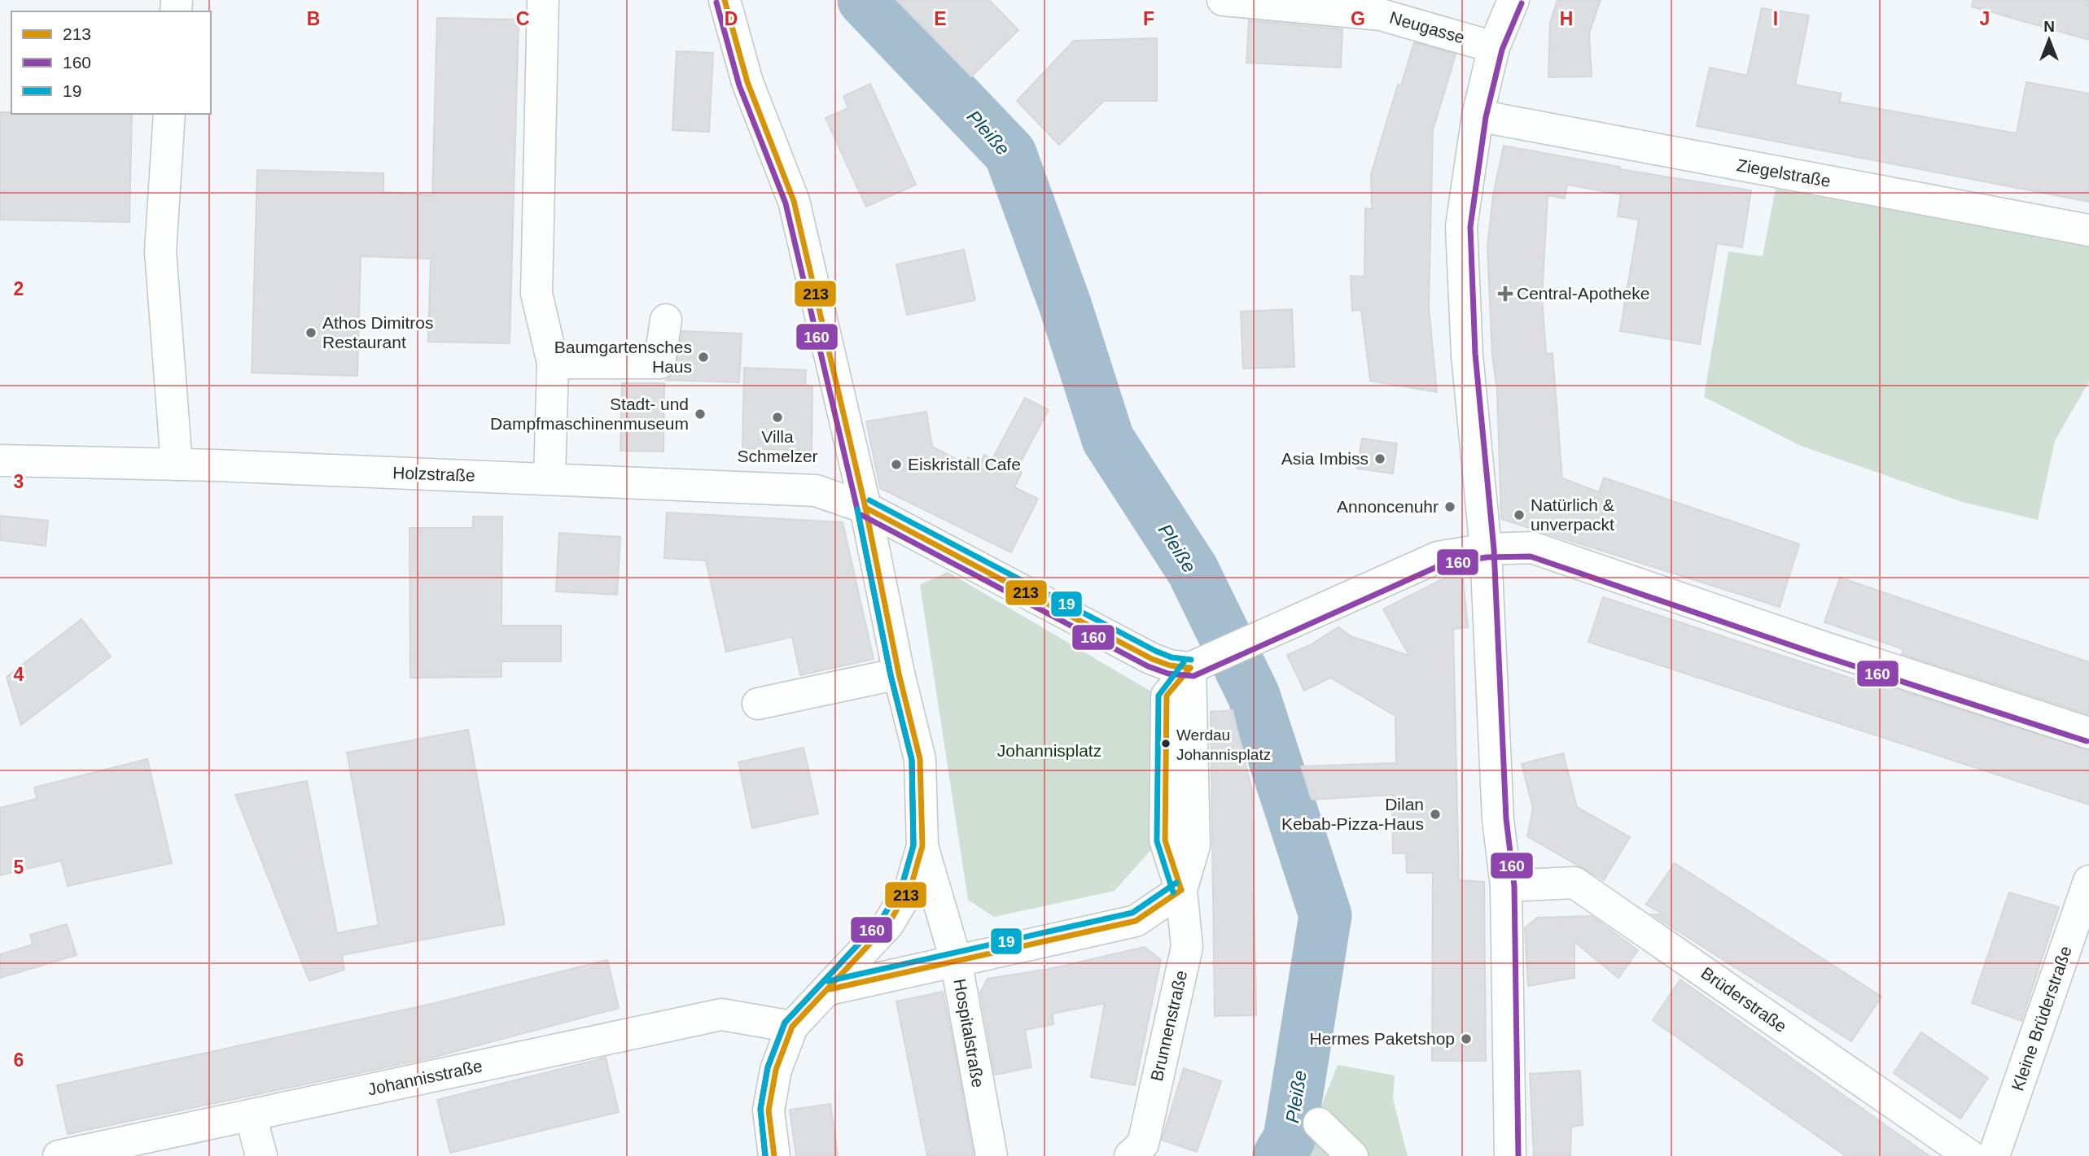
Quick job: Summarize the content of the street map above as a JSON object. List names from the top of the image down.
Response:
{
  "streets": {
    "street": [
      "Neugasse",
      "Ziegelstraße",
      "Holzstraße",
      "Brüderstraße",
      "Kleine Brüderstraße",
      "Brunnenstraße",
      "Hospitalstraße",
      "Johannisstraße"
    ]
  },
  "water": ["Pleiße"],
  "parks": ["Johannisplatz"],
  "places": {
    "health": ["Central-Apotheke"],
    "other": [
      "Athos Dimitros Restaurant",
      "Baumgartensches Haus",
      "Stadt- und Dampfmaschinenmuseum",
      "Villa Schmelzer",
      "Asia Imbiss",
      "Eiskristall Cafe",
      "Annoncenuhr",
      "Natürlich & unverpackt",
      "Werdau Johannisplatz",
      "Dilan Kebab-Pizza-Haus",
      "Hermes Paketshop"
    ]
  },
  "lines": ["transit line 213", "transit line 160", "transit line 19"],
  "legend": ["213", "160", "19"],
  "north": "top",
  "grid": {
    "columns": [
      "B",
      "C",
      "D",
      "E",
      "F",
      "G",
      "H",
      "I",
      "J"
    ],
    "rows": [
      "2",
      "3",
      "4",
      "5",
      "6"
    ]
  }
}
